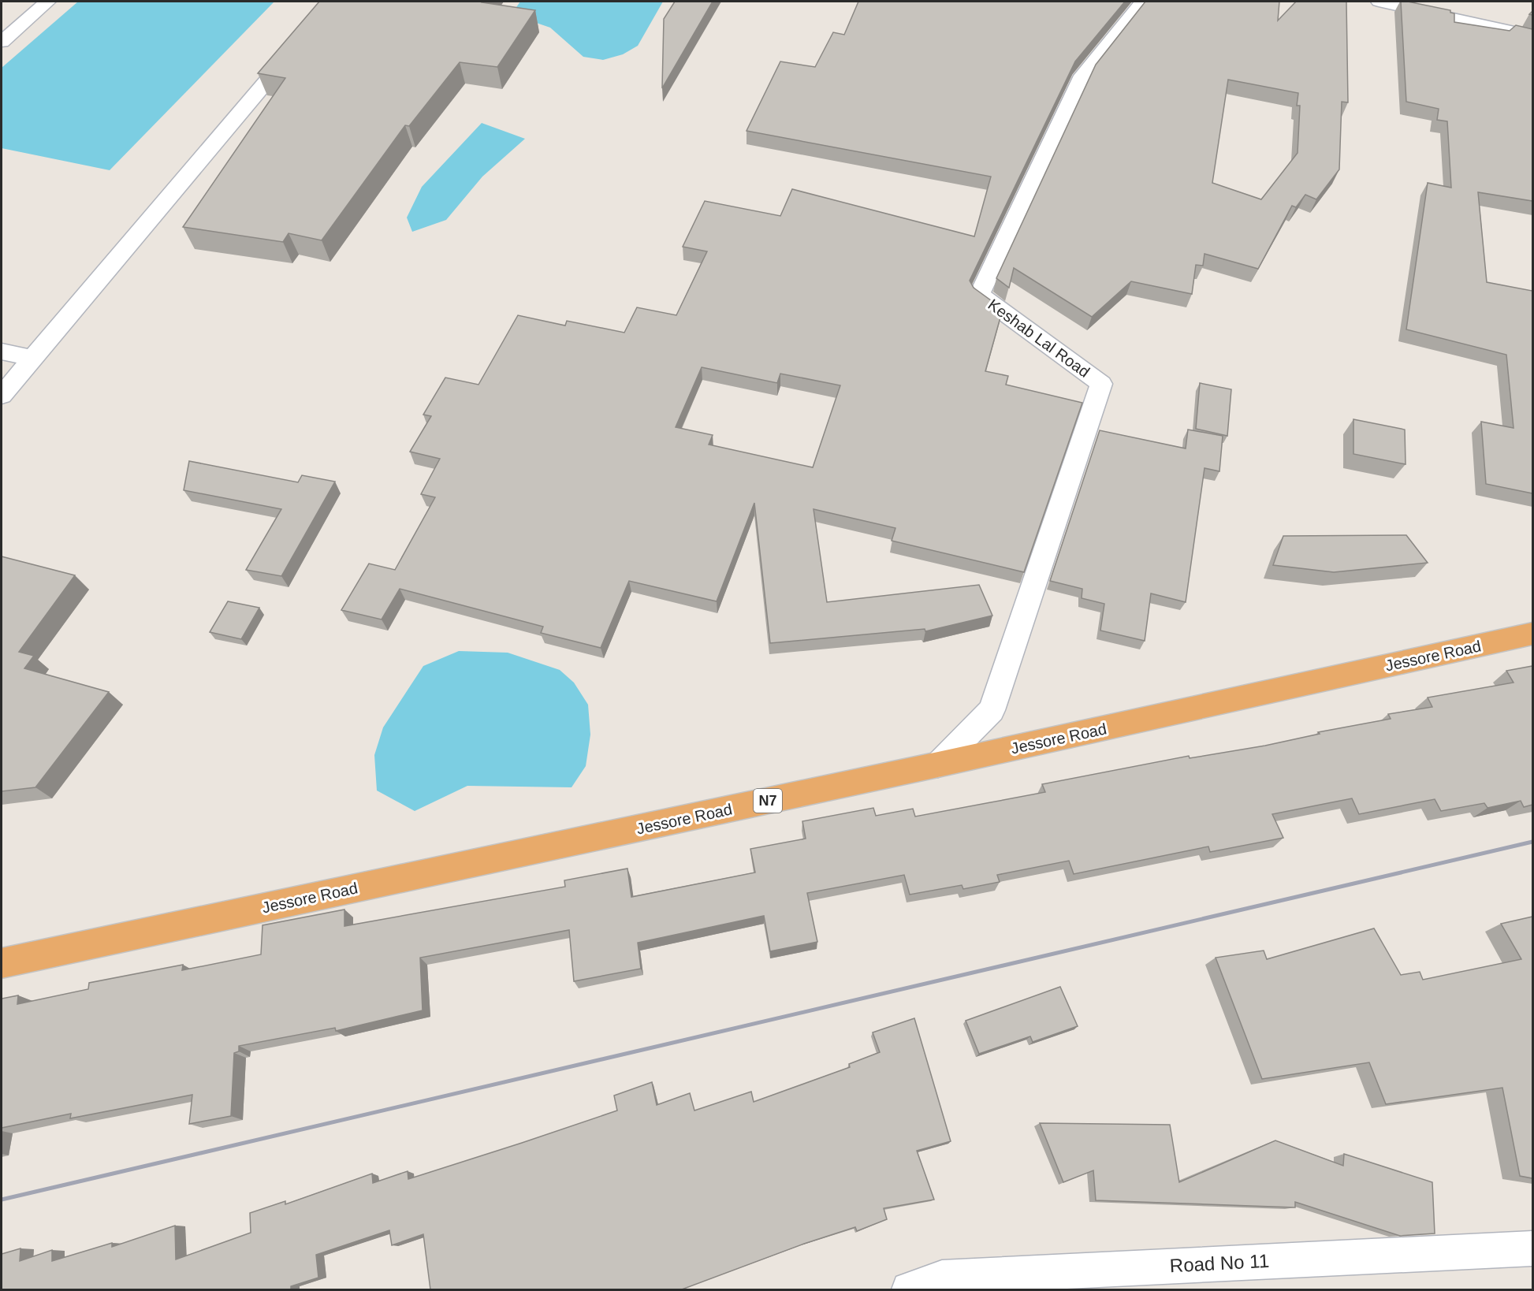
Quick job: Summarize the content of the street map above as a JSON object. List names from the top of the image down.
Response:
{
  "streets": {
    "highway": ["Jessore Road", "N7"],
    "street": ["Keshab Lal Road", "Road No 11"]
  },
  "crossings": [
    ["Keshab Lal Road", "Jessore Road"]
  ]
}
